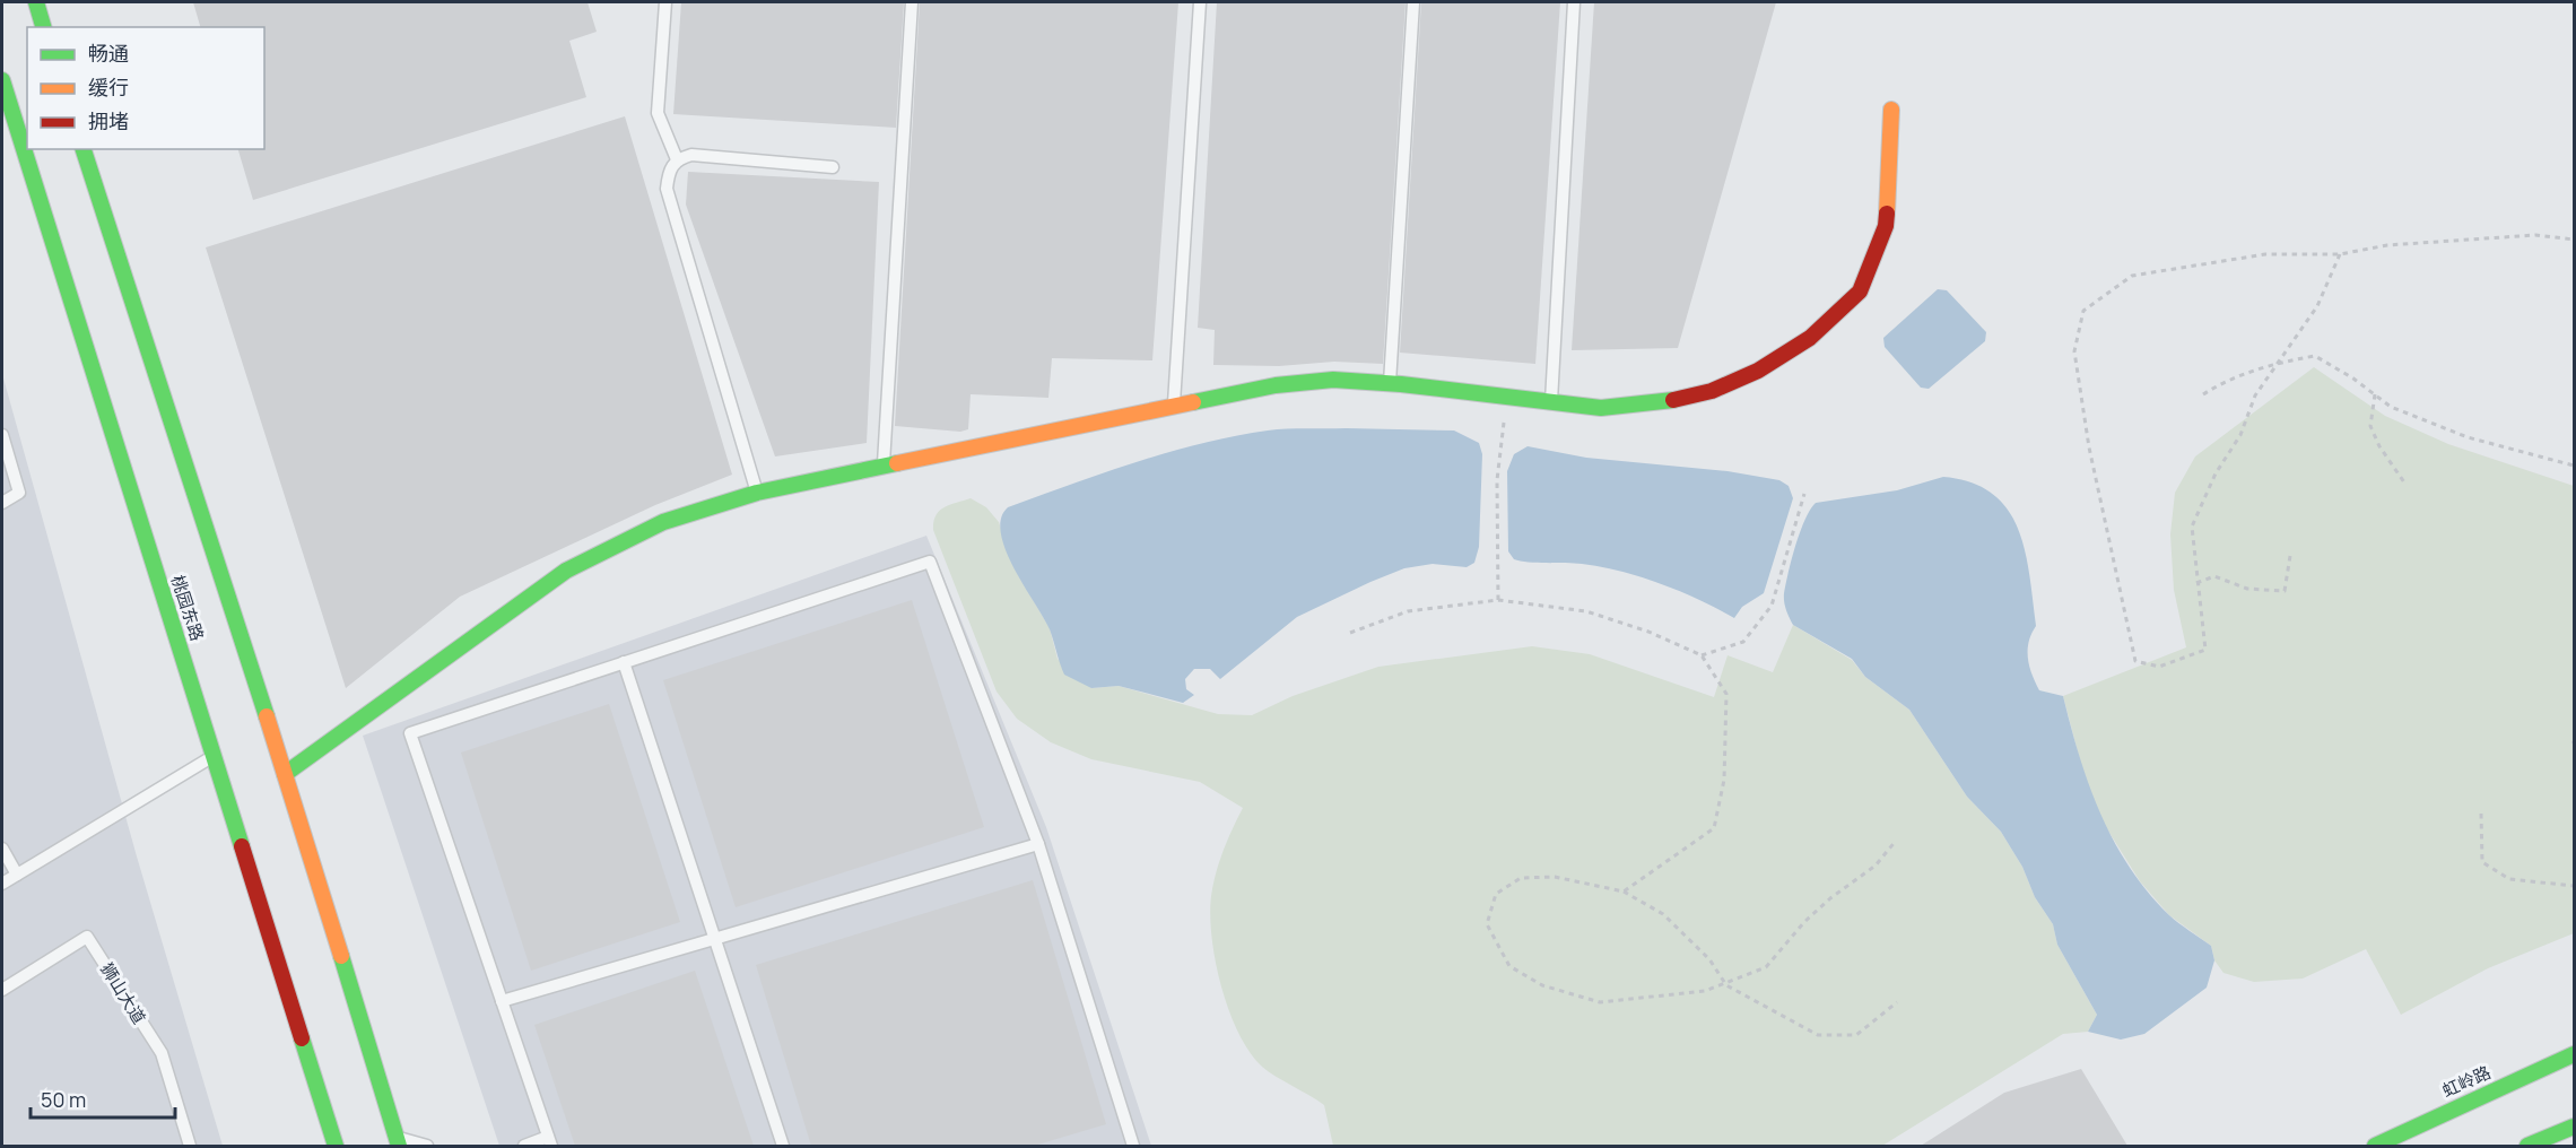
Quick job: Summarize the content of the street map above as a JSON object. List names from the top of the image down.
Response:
{
  "streets": {
    "main road": ["桃园东路", "虹岭路"],
    "lane": ["狮山大道"]
  },
  "legend": ["畅通", "缓行", "拥堵"],
  "scale_bar": "50 m"
}
